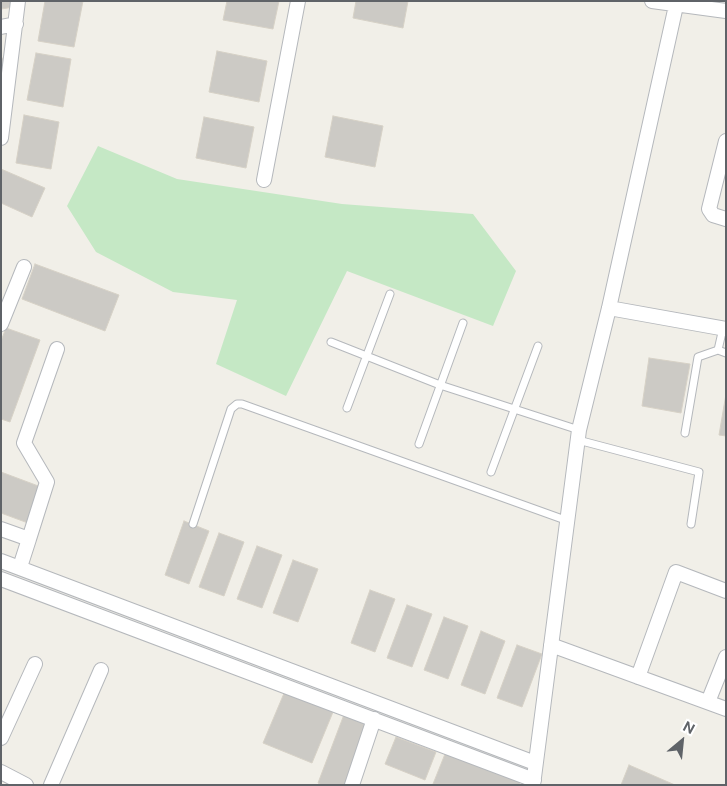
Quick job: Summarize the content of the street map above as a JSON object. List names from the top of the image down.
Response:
{
  "north": "top right"
}
